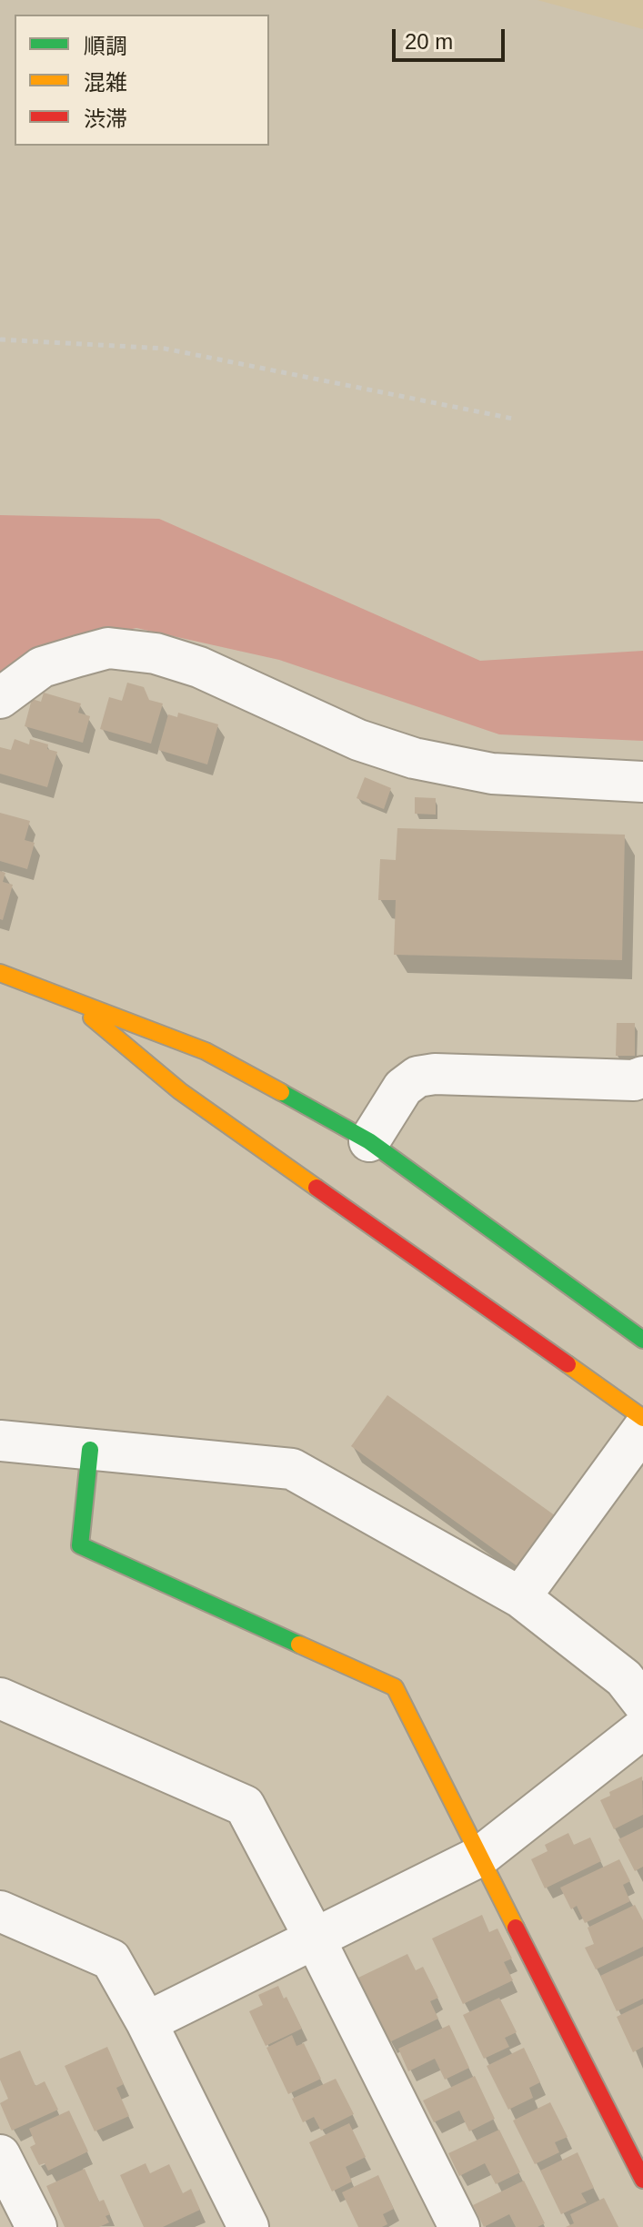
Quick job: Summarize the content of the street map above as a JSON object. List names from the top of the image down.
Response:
{
  "legend": ["順調", "混雑", "渋滞"],
  "scale_bar": "20 m"
}
